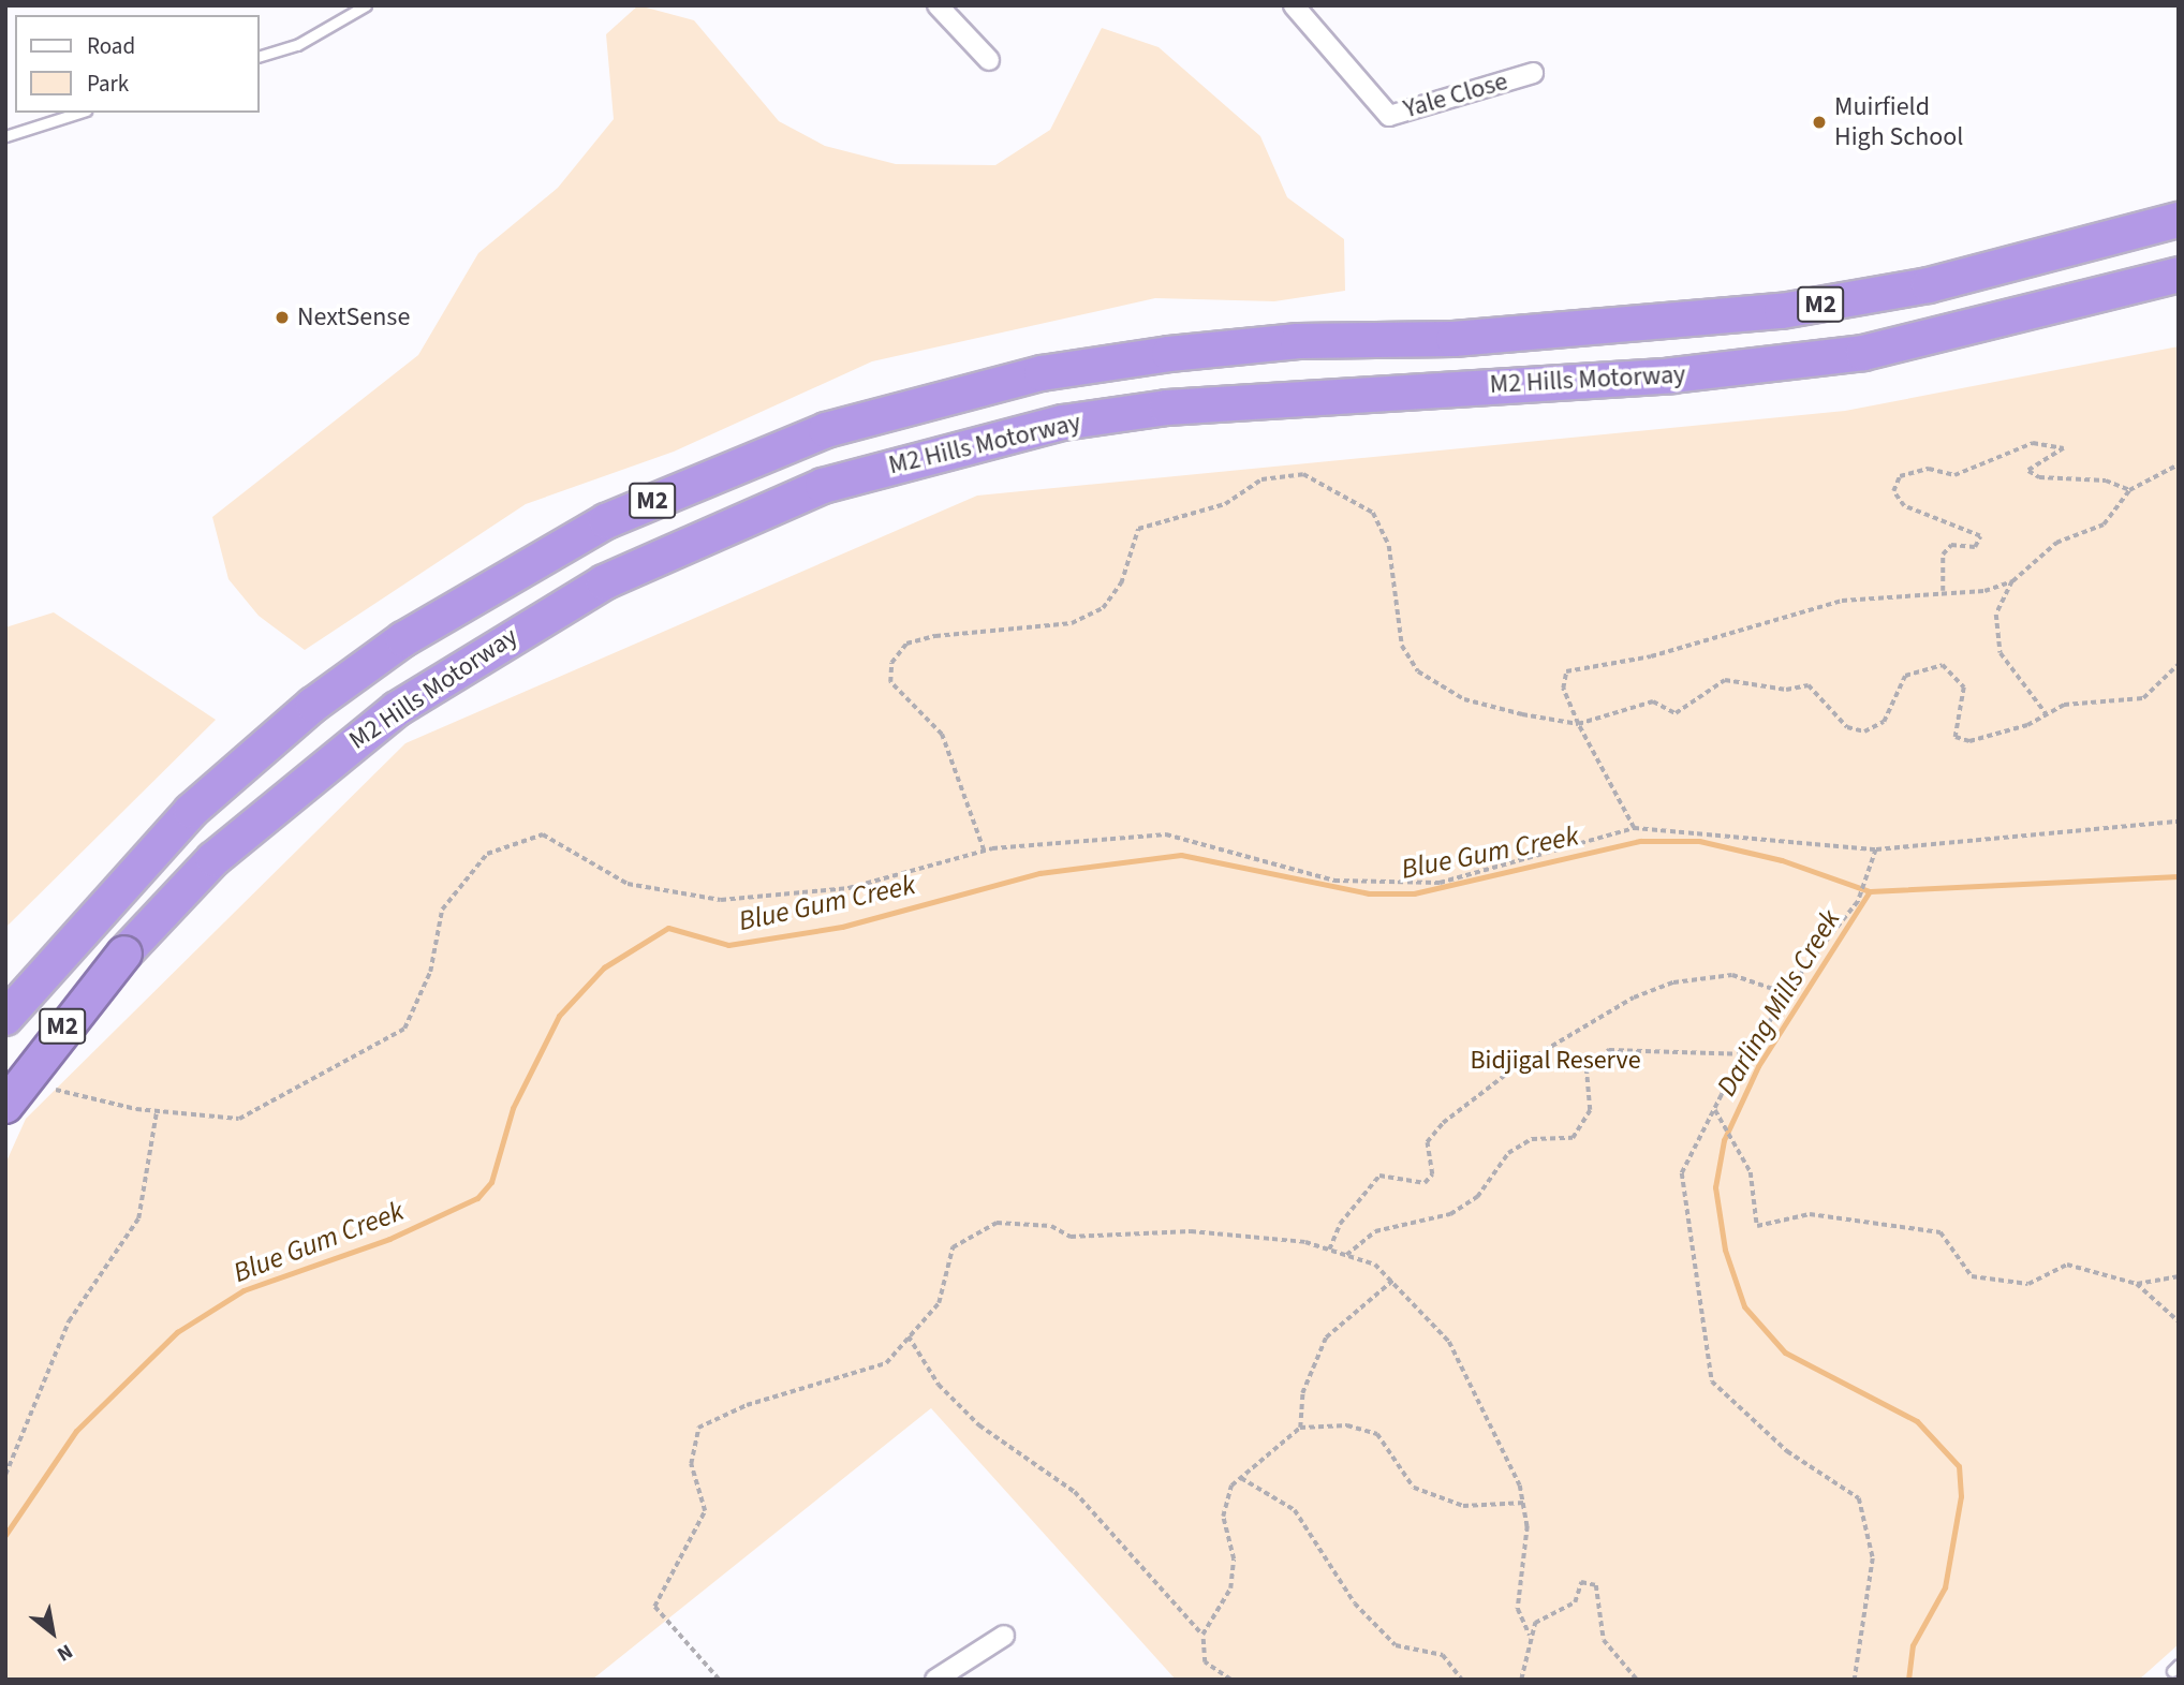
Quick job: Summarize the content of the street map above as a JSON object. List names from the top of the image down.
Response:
{
  "streets": {
    "highway": ["M2", "M2 Hills Motorway"],
    "street": ["Yale Close"]
  },
  "water": ["Blue Gum Creek", "Darling Mills Creek"],
  "parks": ["Bidjigal Reserve"],
  "places": ["Muirfield High School", "NextSense"],
  "legend": ["Road", "Park"],
  "north": "bottom right"
}
